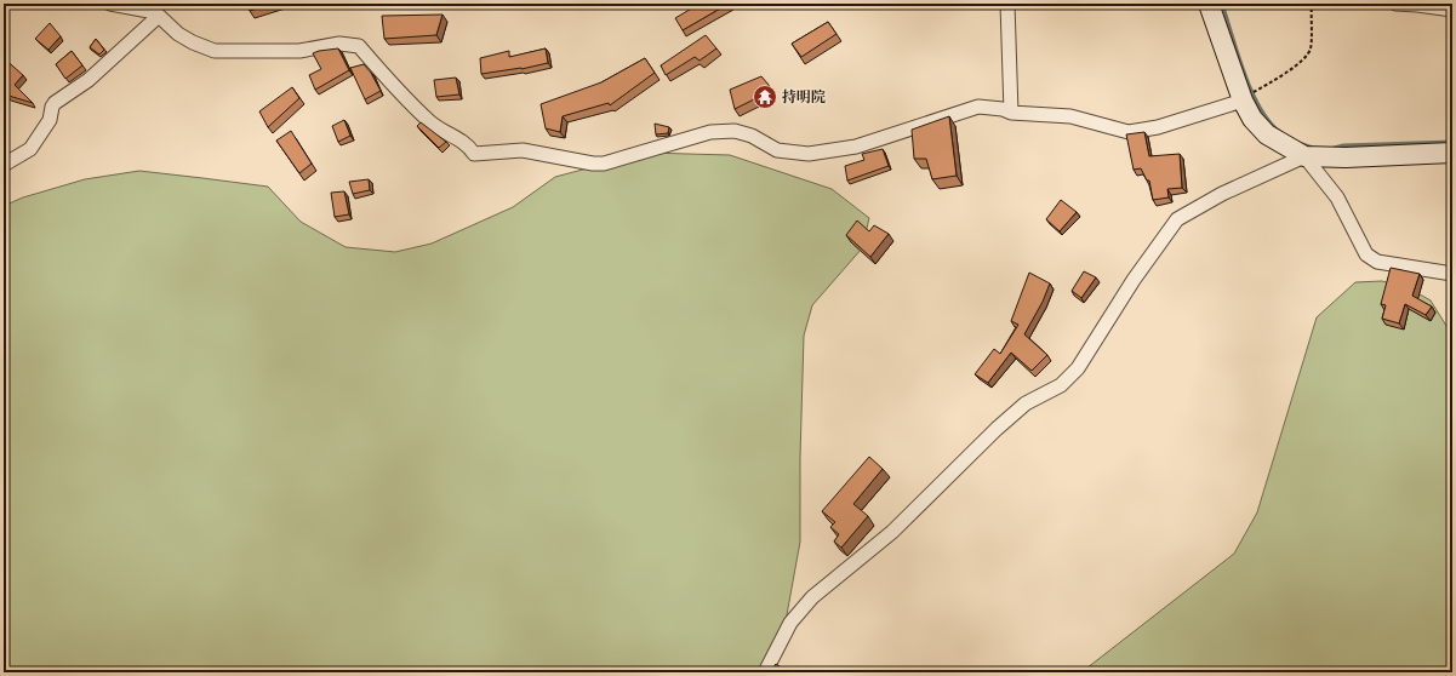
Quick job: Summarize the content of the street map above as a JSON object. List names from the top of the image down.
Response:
{
  "places": {
    "temple": ["持明院"]
  }
}
